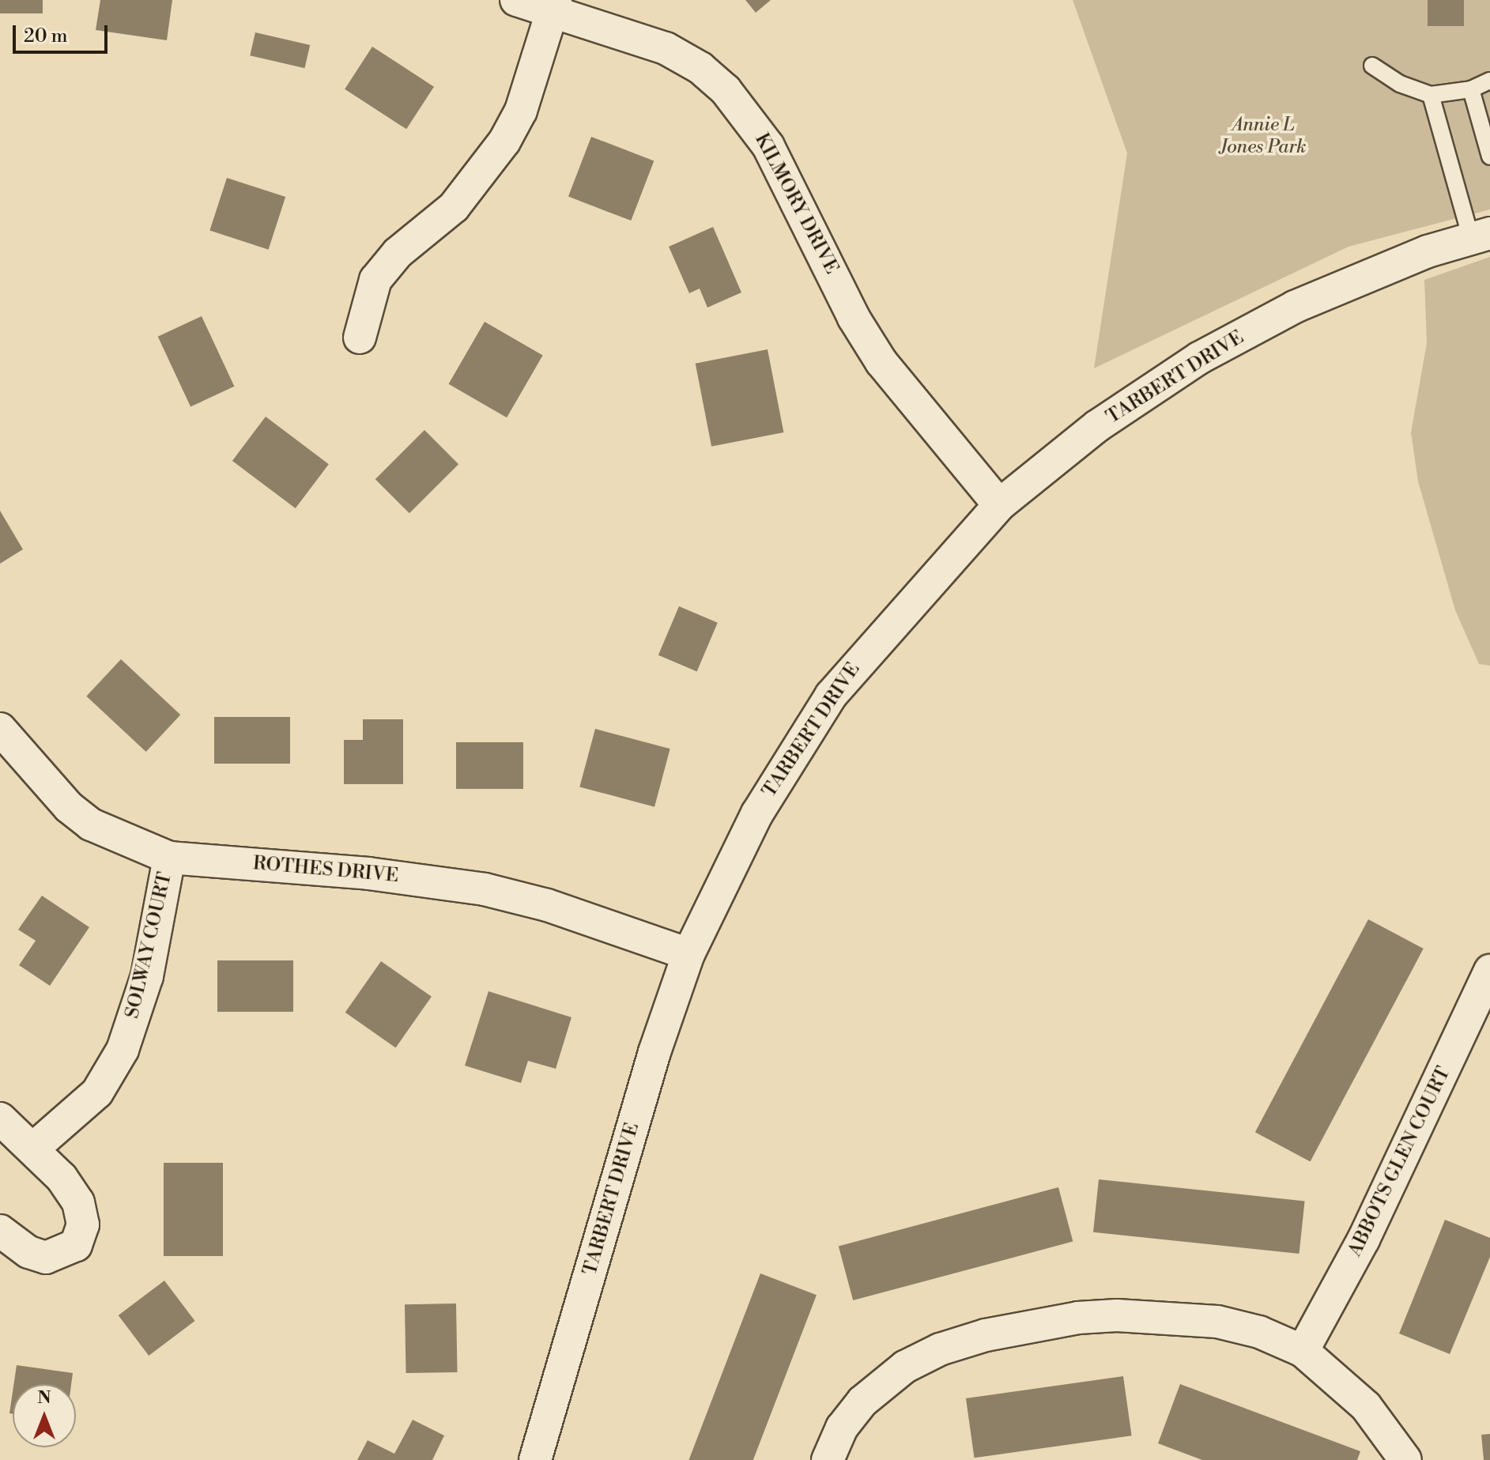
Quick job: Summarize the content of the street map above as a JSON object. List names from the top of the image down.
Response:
{
  "streets": {
    "street": [
      "KILMORY DRIVE",
      "TARBERT DRIVE",
      "ROTHES DRIVE",
      "SOLWAY COURT",
      "ABBOTS GLEN COURT"
    ]
  },
  "crossings": [
    ["KILMORY DRIVE", "TARBERT DRIVE"],
    ["TARBERT DRIVE", "ROTHES DRIVE"],
    ["ROTHES DRIVE", "SOLWAY COURT"]
  ],
  "parks": ["Annie L Jones Park"],
  "scale_bar": "20 m",
  "north": "top"
}
